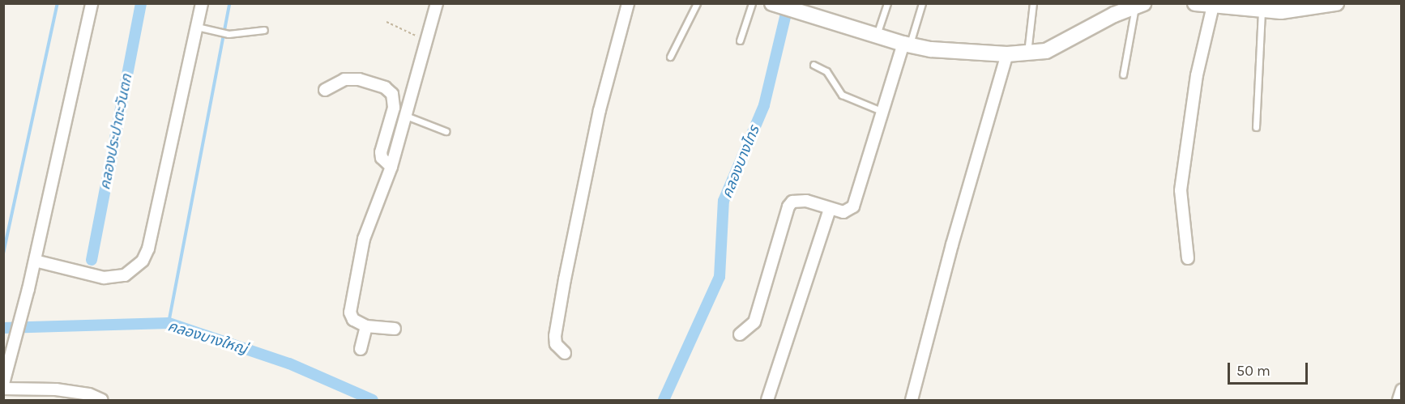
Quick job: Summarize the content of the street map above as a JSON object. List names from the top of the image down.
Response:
{
  "water": ["คลองประปาตะวันตก", "คลองบางไทร", "คลองบางใหญ่"],
  "scale_bar": "50 m"
}
